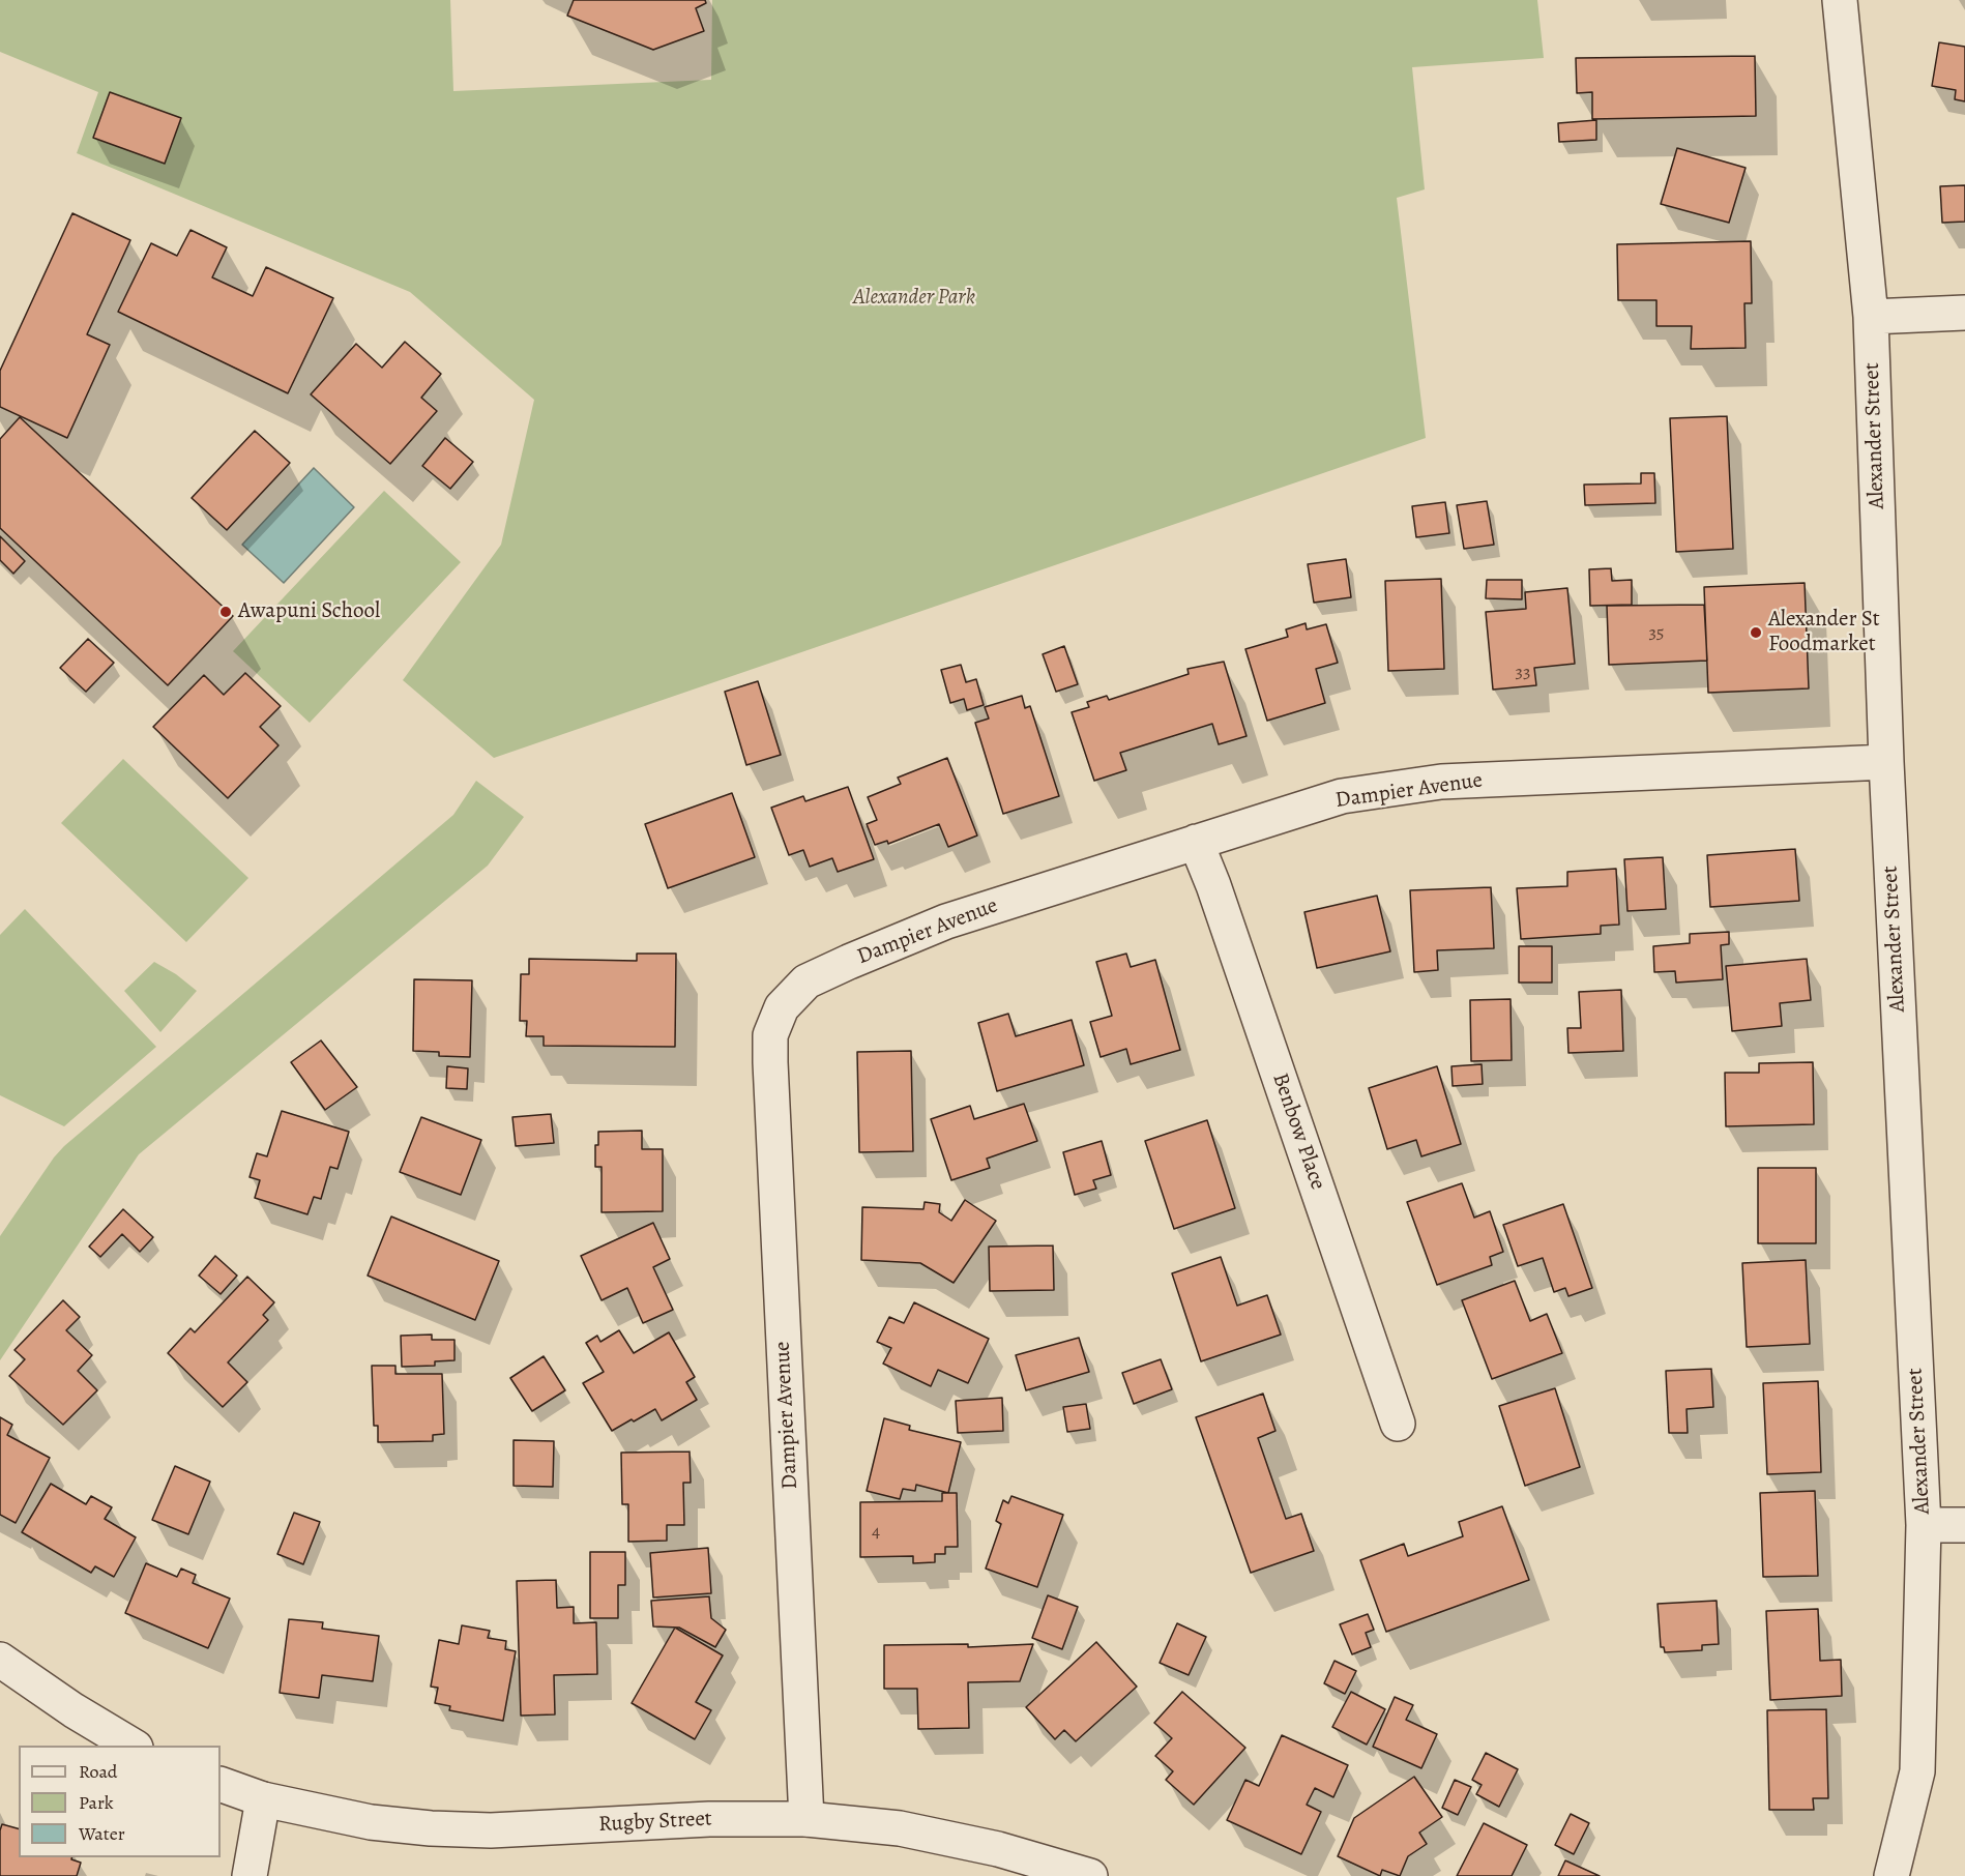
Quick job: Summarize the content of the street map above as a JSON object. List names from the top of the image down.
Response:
{
  "streets": {
    "street": [
      "Alexander Street",
      "Dampier Avenue",
      "Benbow Place",
      "Rugby Street"
    ]
  },
  "crossings": [
    ["Alexander Street", "Dampier Avenue"],
    ["Dampier Avenue", "Benbow Place"],
    ["Dampier Avenue", "Rugby Street"]
  ],
  "parks": ["Alexander Park"],
  "places": ["Awapuni School", "Alexander St Foodmarket"],
  "house_numbers": ["35", "33", "4"],
  "legend": ["Road", "Park", "Water"]
}
